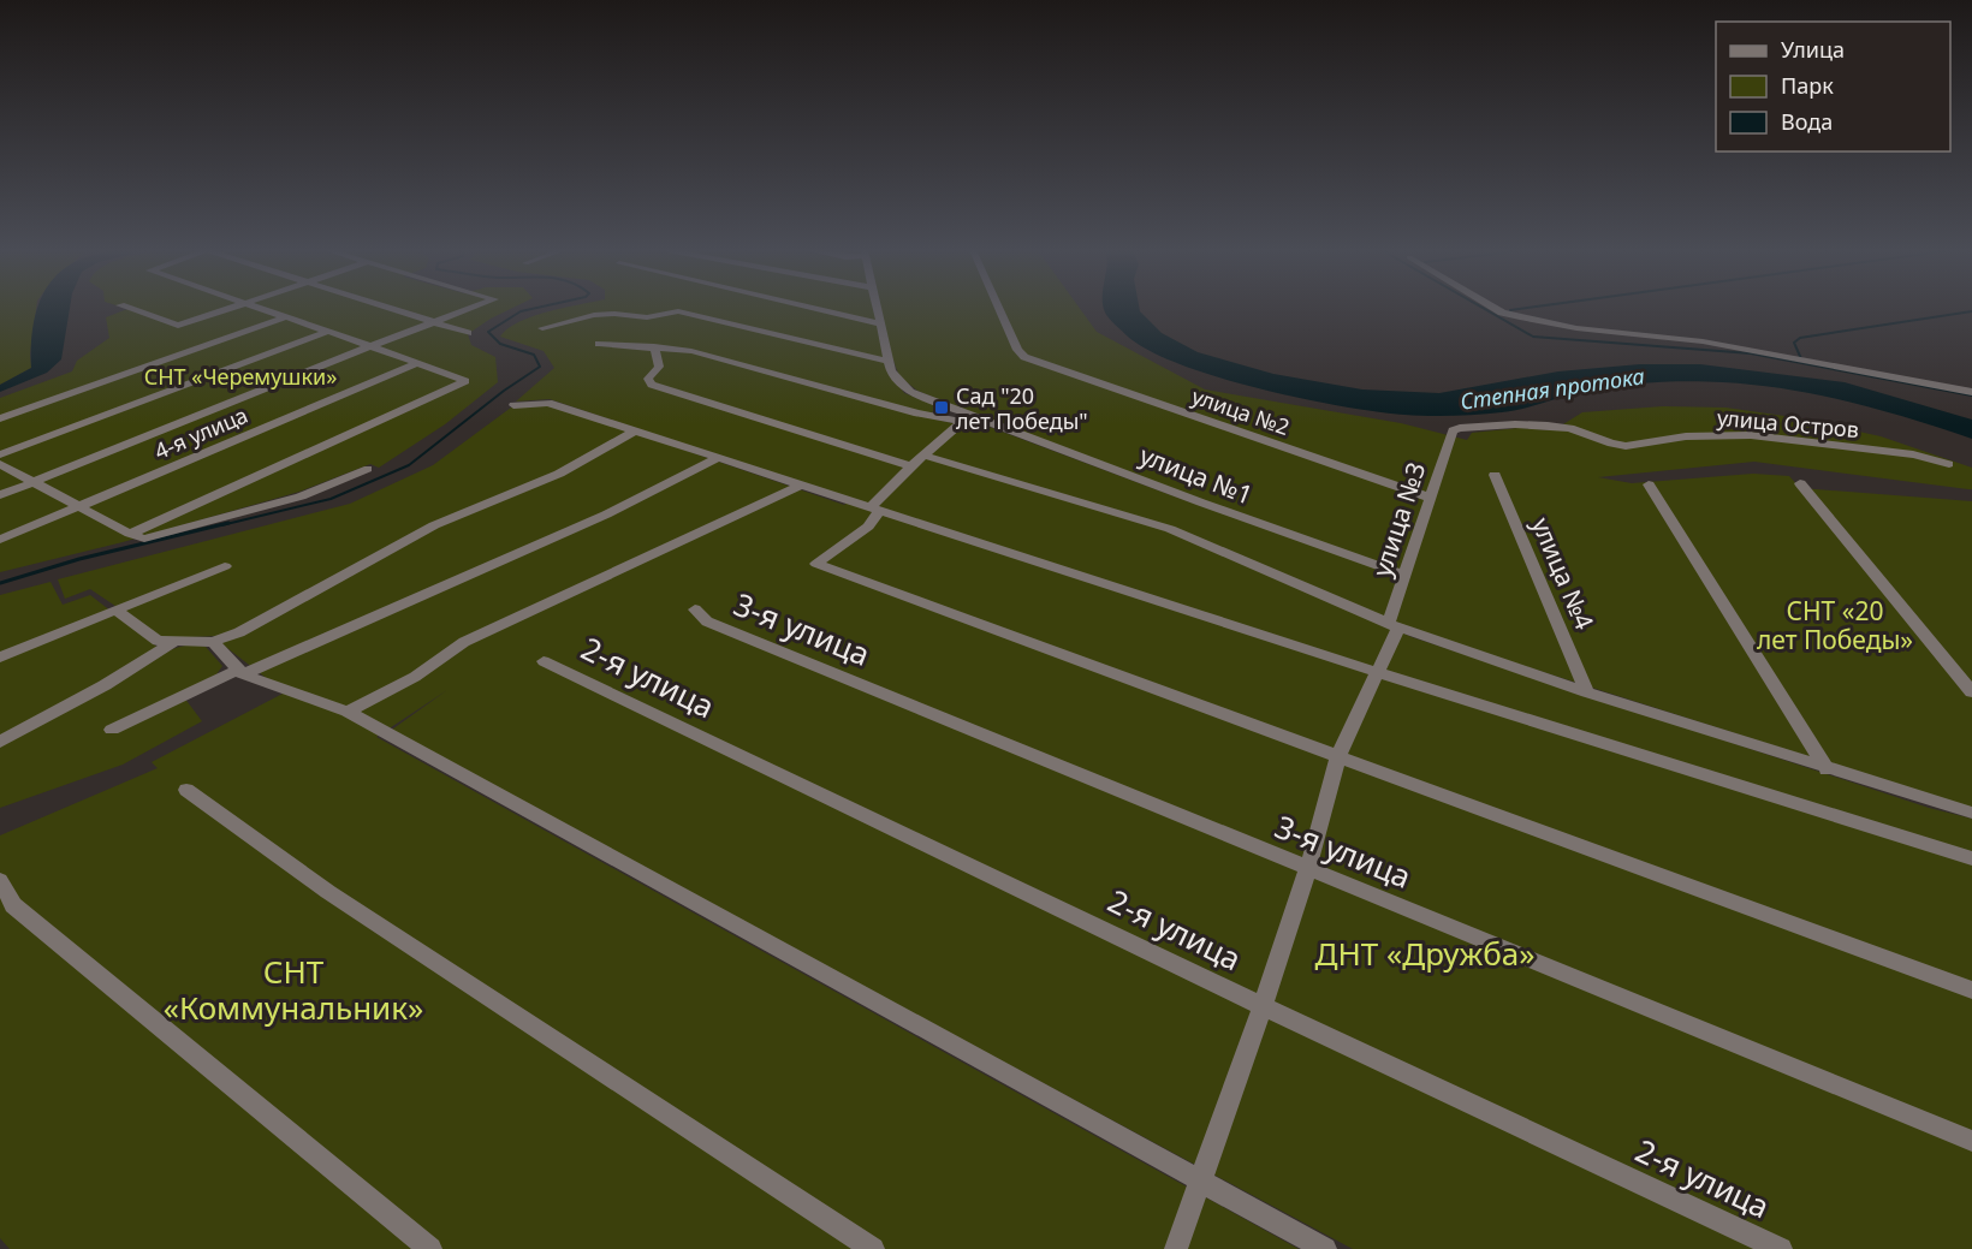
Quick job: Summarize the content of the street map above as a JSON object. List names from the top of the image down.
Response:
{
  "streets": {
    "street": [
      "улица №2",
      "улица Остров",
      "4-я улица",
      "улица №1",
      "улица №3",
      "улица №4",
      "3-я улица",
      "2-я улица"
    ]
  },
  "crossings": [
    ["улица №2", "улица №3"],
    ["улица Остров", "улица №3"],
    ["улица №1", "улица №3"],
    ["улица №3", "3-я улица"],
    ["улица №3", "2-я улица"]
  ],
  "water": ["Степная протока"],
  "parks": [
    "СНТ «Черемушки»",
    "СНТ «20 лет Победы»",
    "ДНТ «Дружба»",
    "СНТ «Коммунальник»"
  ],
  "places": {
    "transit": ["Сад \"20 лет Победы\""]
  },
  "legend": ["Улица", "Парк", "Вода"]
}
